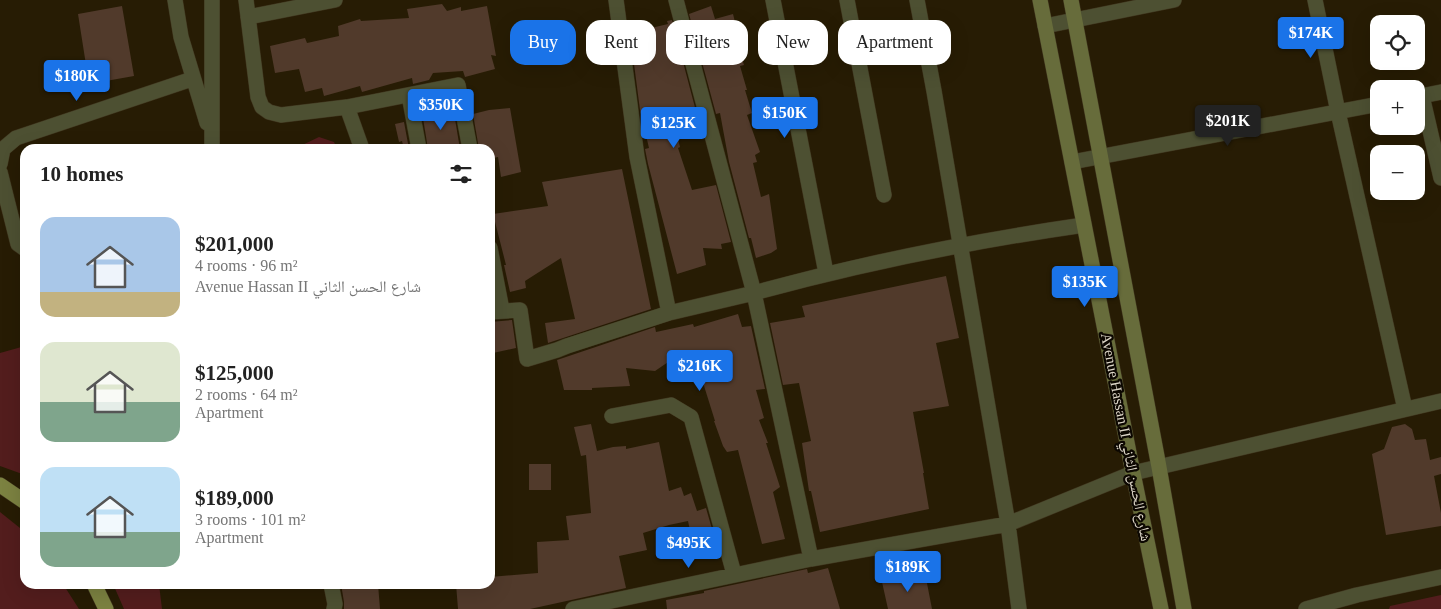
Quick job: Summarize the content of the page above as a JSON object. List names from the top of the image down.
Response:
{
  "streets": {
    "street": ["Avenue Hassan II شارع الحسن الثاني"]
  },
  "page": {
    "map_buttons": ["+", "−"],
    "price": [
      "$174K",
      "$180K",
      "$350K",
      "$150K",
      "$201K",
      "$125K",
      "$135K",
      "$216K",
      "$495K",
      "$189K"
    ],
    "chip": [
      "Buy",
      "Rent",
      "Filters",
      "New",
      "Apartment"
    ],
    "heading": "10 homes",
    "list": [
      {
        "name": "$201,000",
        "note": "4 rooms · 96 m² · Avenue Hassan II شارع الحسن الثاني"
      },
      {
        "name": "$125,000",
        "note": "2 rooms · 64 m² · Apartment"
      },
      {
        "name": "$189,000",
        "note": "3 rooms · 101 m² · Apartment"
      }
    ]
  }
}
